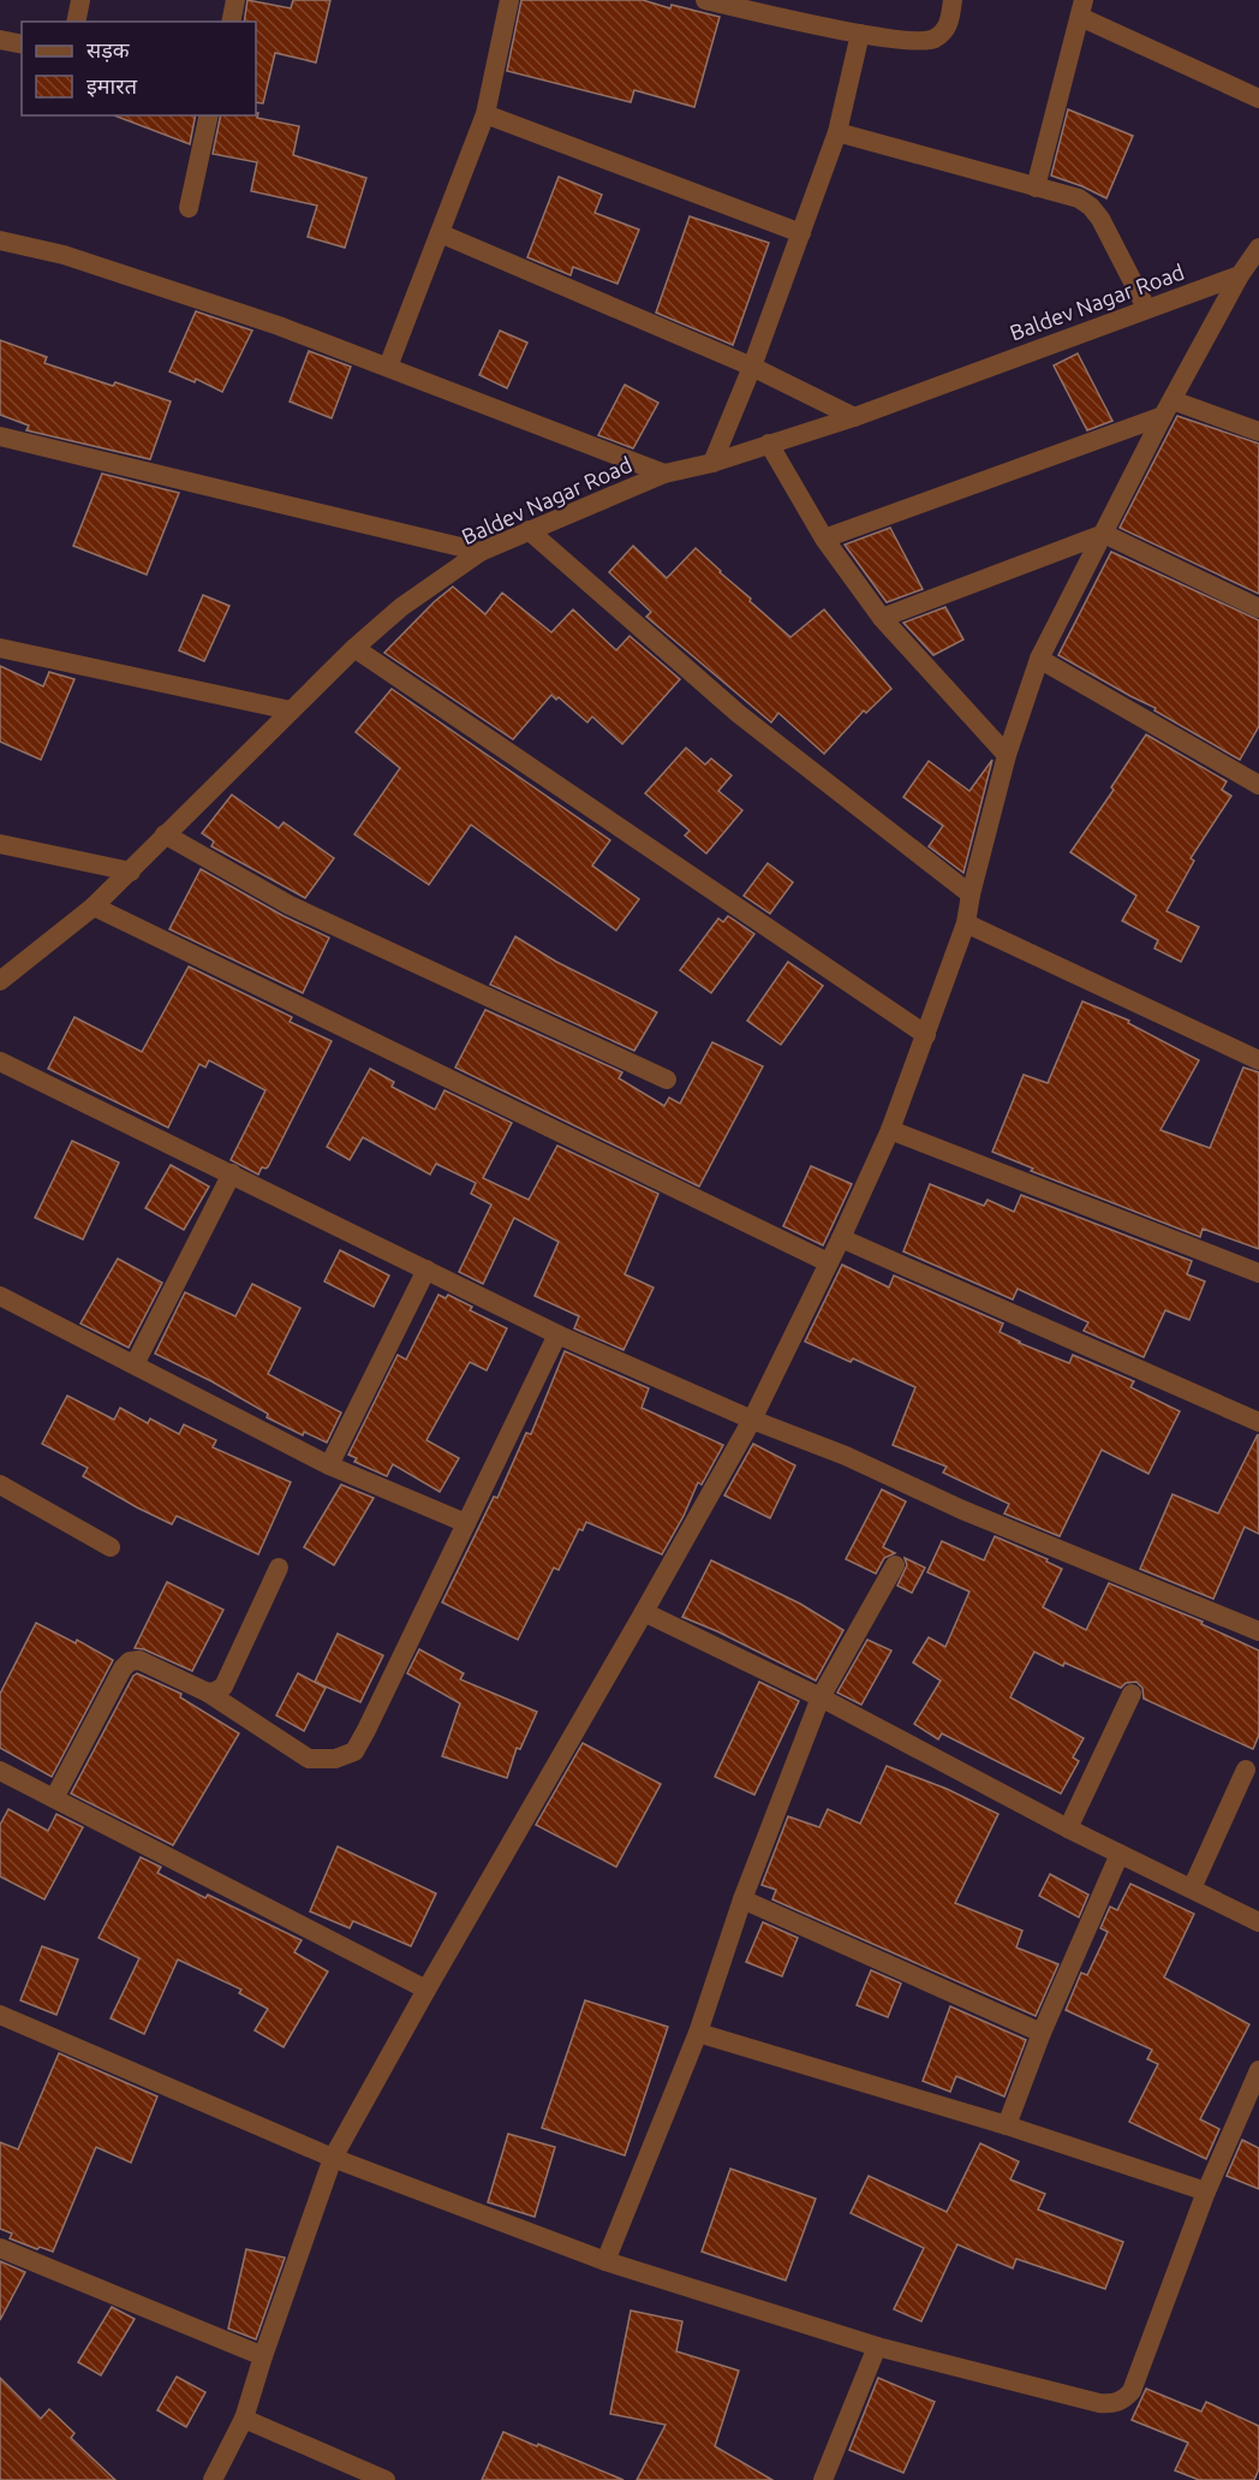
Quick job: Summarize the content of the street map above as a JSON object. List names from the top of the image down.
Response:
{
  "streets": {
    "street": ["Baldev Nagar Road"]
  },
  "legend": ["सड़क", "इमारत"]
}
